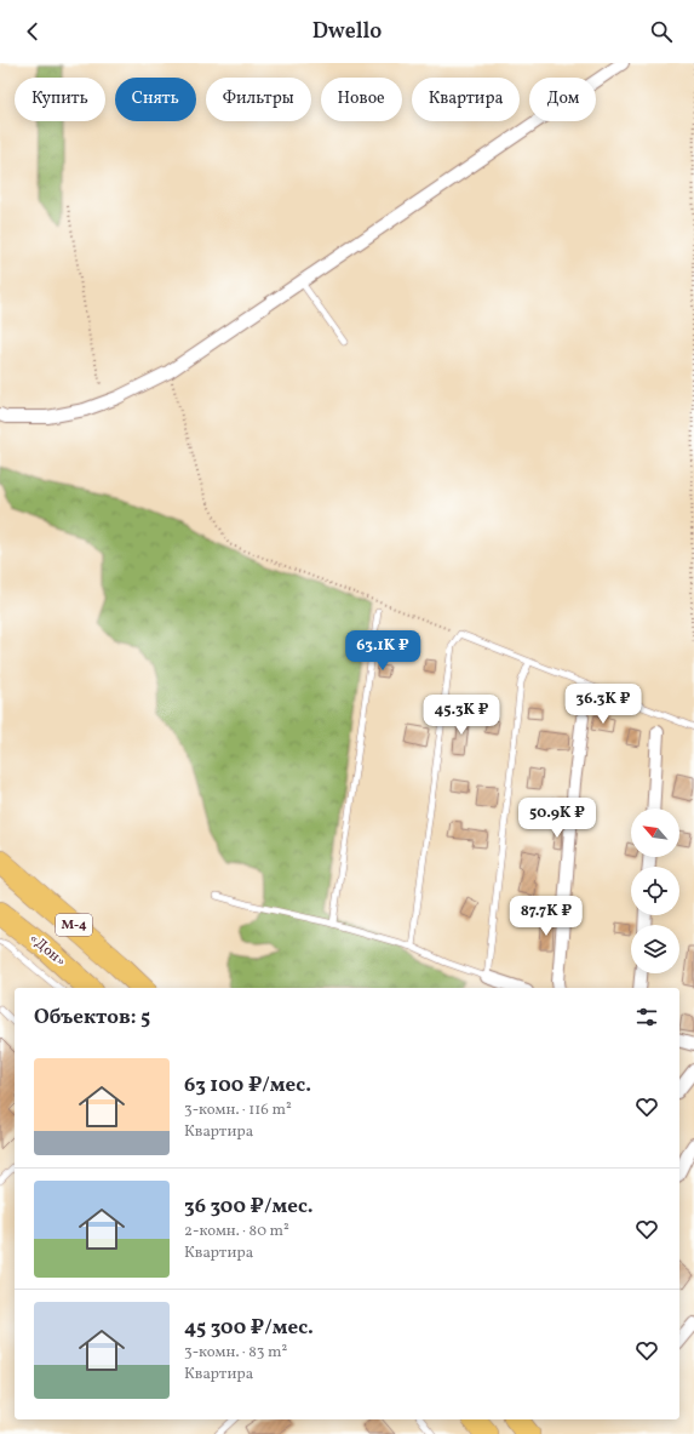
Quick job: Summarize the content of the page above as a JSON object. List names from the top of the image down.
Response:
{
  "streets": {
    "highway": ["М-4", "«Дон»"]
  },
  "north": "top left",
  "page": {
    "header": "Dwello",
    "chip": [
      "Купить",
      "Снять",
      "Фильтры",
      "Новое",
      "Квартира",
      "Дом"
    ],
    "price": [
      "63.1K ₽",
      "36.3K ₽",
      "45.3K ₽",
      "50.9K ₽",
      "87.7K ₽"
    ],
    "heading": "Объектов: 5",
    "list": [
      {
        "name": "63 100 ₽/мес.",
        "note": "3-комн. · 116 m² · Квартира"
      },
      {
        "name": "36 300 ₽/мес.",
        "note": "2-комн. · 80 m² · Квартира"
      },
      {
        "name": "45 300 ₽/мес.",
        "note": "3-комн. · 83 m² · Квартира"
      }
    ]
  }
}
